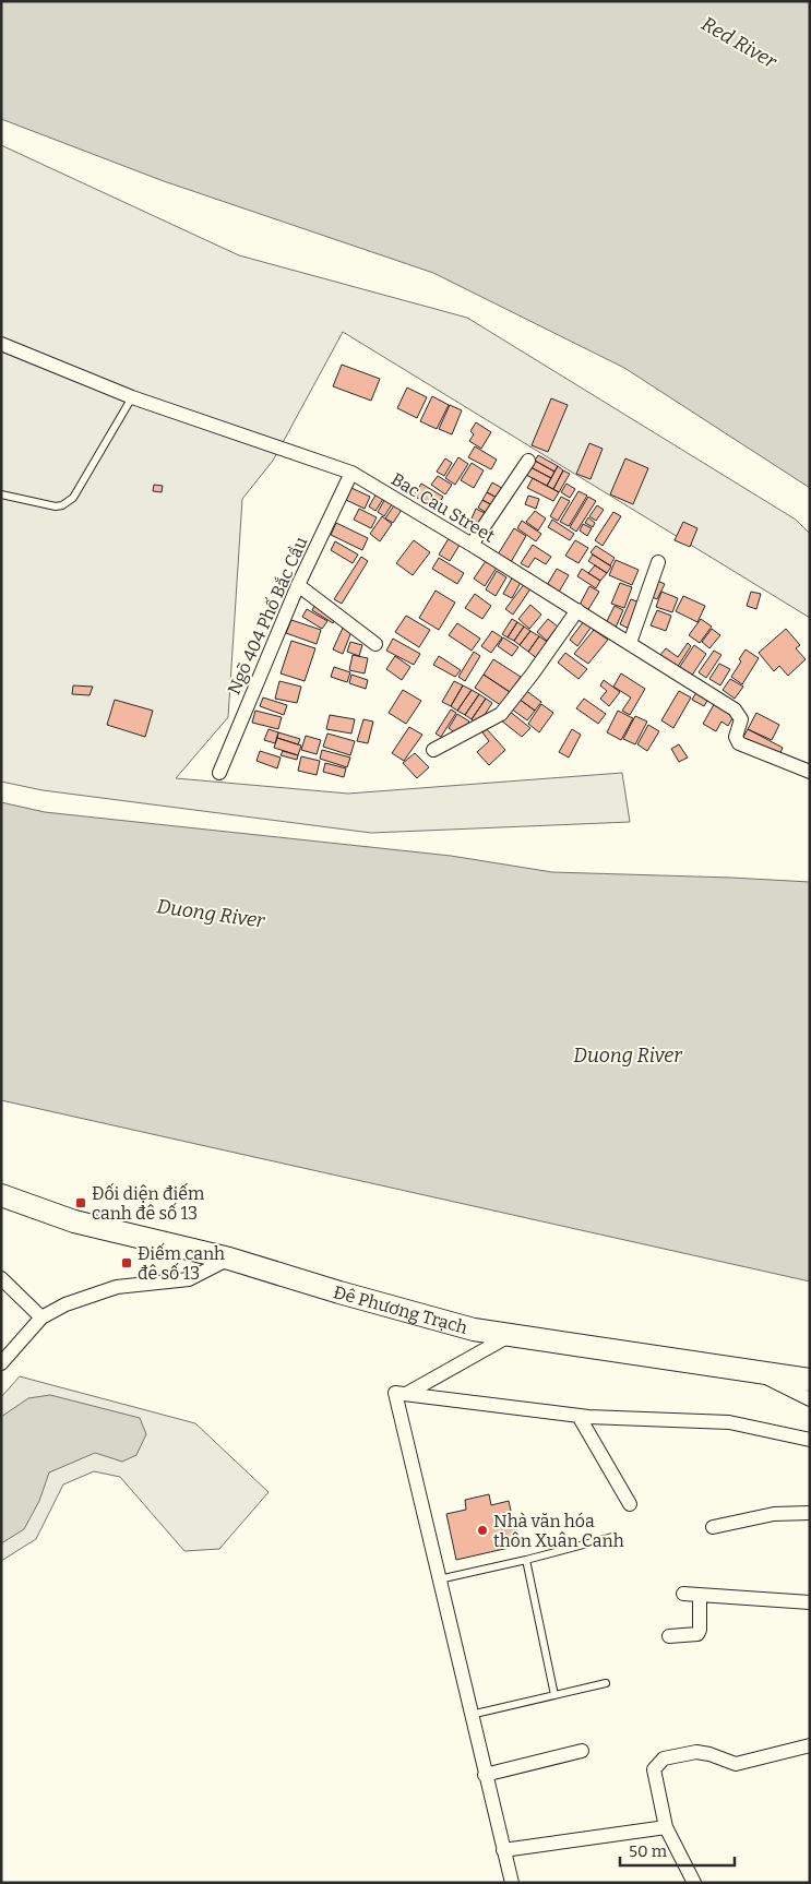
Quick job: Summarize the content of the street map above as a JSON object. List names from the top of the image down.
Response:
{
  "streets": {
    "main road": ["Đê Phương Trạch"],
    "street": ["Bac Cau Street", "Ngõ 404 Phố Bắc Cầu"]
  },
  "crossings": [
    ["Bac Cau Street", "Ngõ 404 Phố Bắc Cầu"]
  ],
  "water": ["Red River", "Duong River"],
  "places": {
    "transit": ["Đối diện điếm canh đê số 13", "Điếm canh đê số 13"],
    "other": ["Nhà văn hóa thôn Xuân Canh"]
  },
  "scale_bar": "50 m"
}
